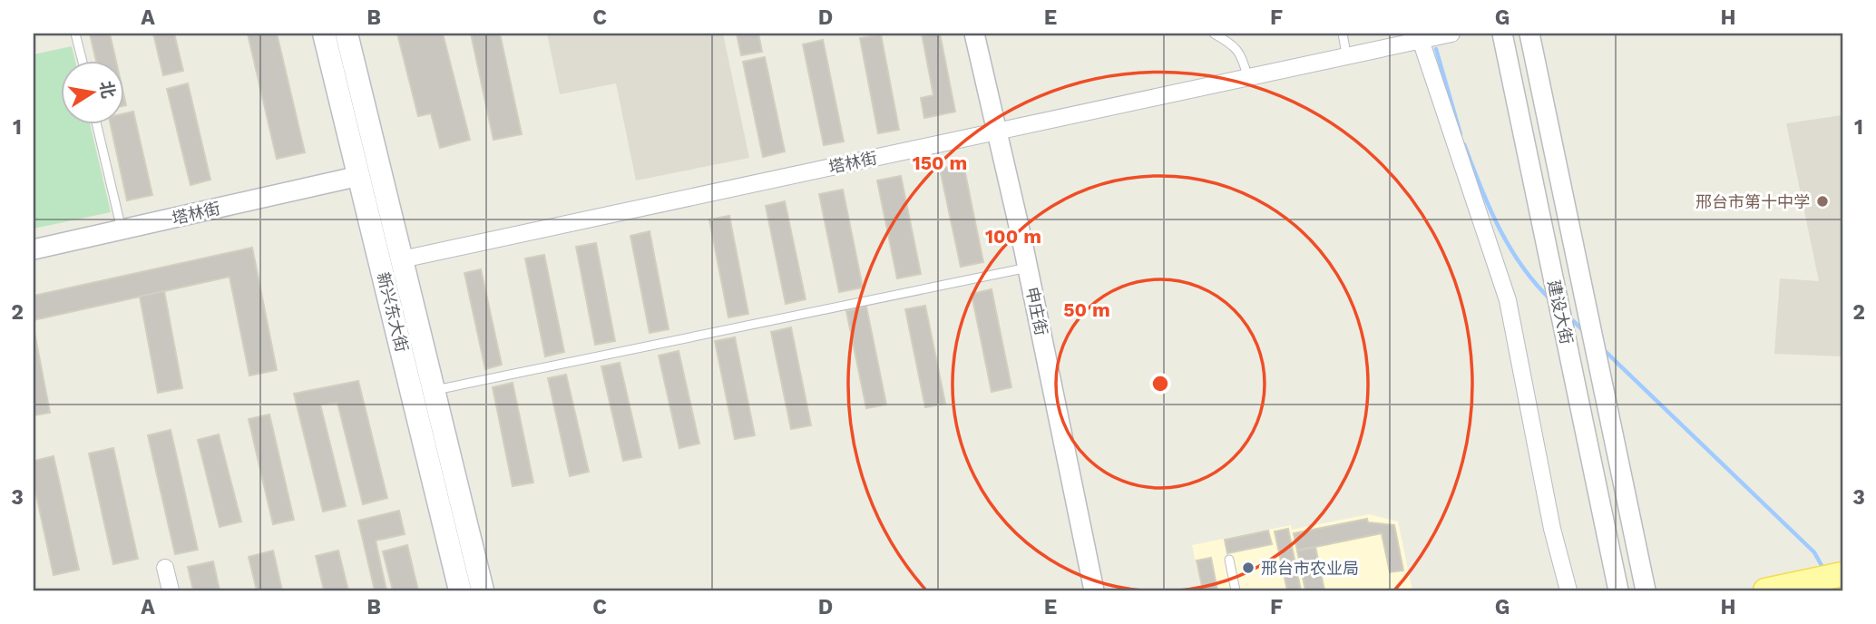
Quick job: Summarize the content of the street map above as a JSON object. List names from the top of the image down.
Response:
{
  "streets": {
    "main road": ["新兴东大街"],
    "street": ["塔林街", "申庄街", "建设大街"]
  },
  "crossings": [
    ["塔林街", "申庄街"],
    ["塔林街", "新兴东大街"]
  ],
  "places": ["邢台市第十中学", "邢台市农业局"],
  "north": "right",
  "grid": {
    "columns": [
      "A",
      "B",
      "C",
      "D",
      "E",
      "F",
      "G",
      "H"
    ],
    "rows": ["1", "2", "3"]
  },
  "rings": ["150 m", "100 m", "50 m"]
}
